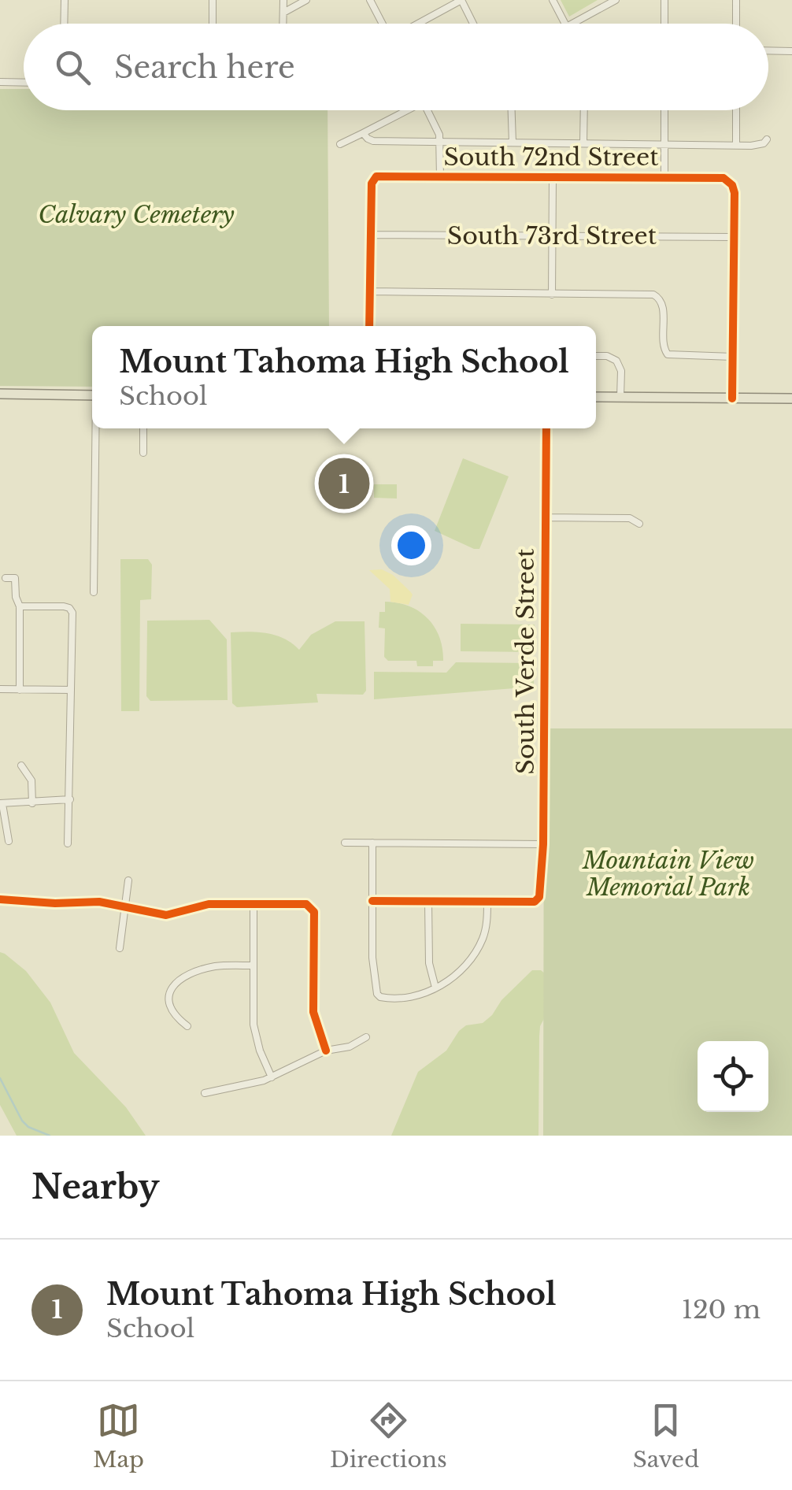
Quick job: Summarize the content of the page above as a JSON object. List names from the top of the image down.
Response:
{
  "streets": {
    "street": ["South 72nd Street", "South 73rd Street", "South Verde Street"]
  },
  "crossings": [
    ["South 72nd Street", "South 73rd Street"]
  ],
  "parks": ["Calvary Cemetery", "Mountain View Memorial Park"],
  "page": {
    "search": "Search here",
    "popup": ["Mount Tahoma High School", "School"],
    "pins": "1",
    "heading": "Nearby",
    "list": [
      {
        "mark": "1",
        "name": "Mount Tahoma High School",
        "note": "School",
        "value": "120 m"
      }
    ],
    "nav": ["Map", "Directions", "Saved"]
  }
}
